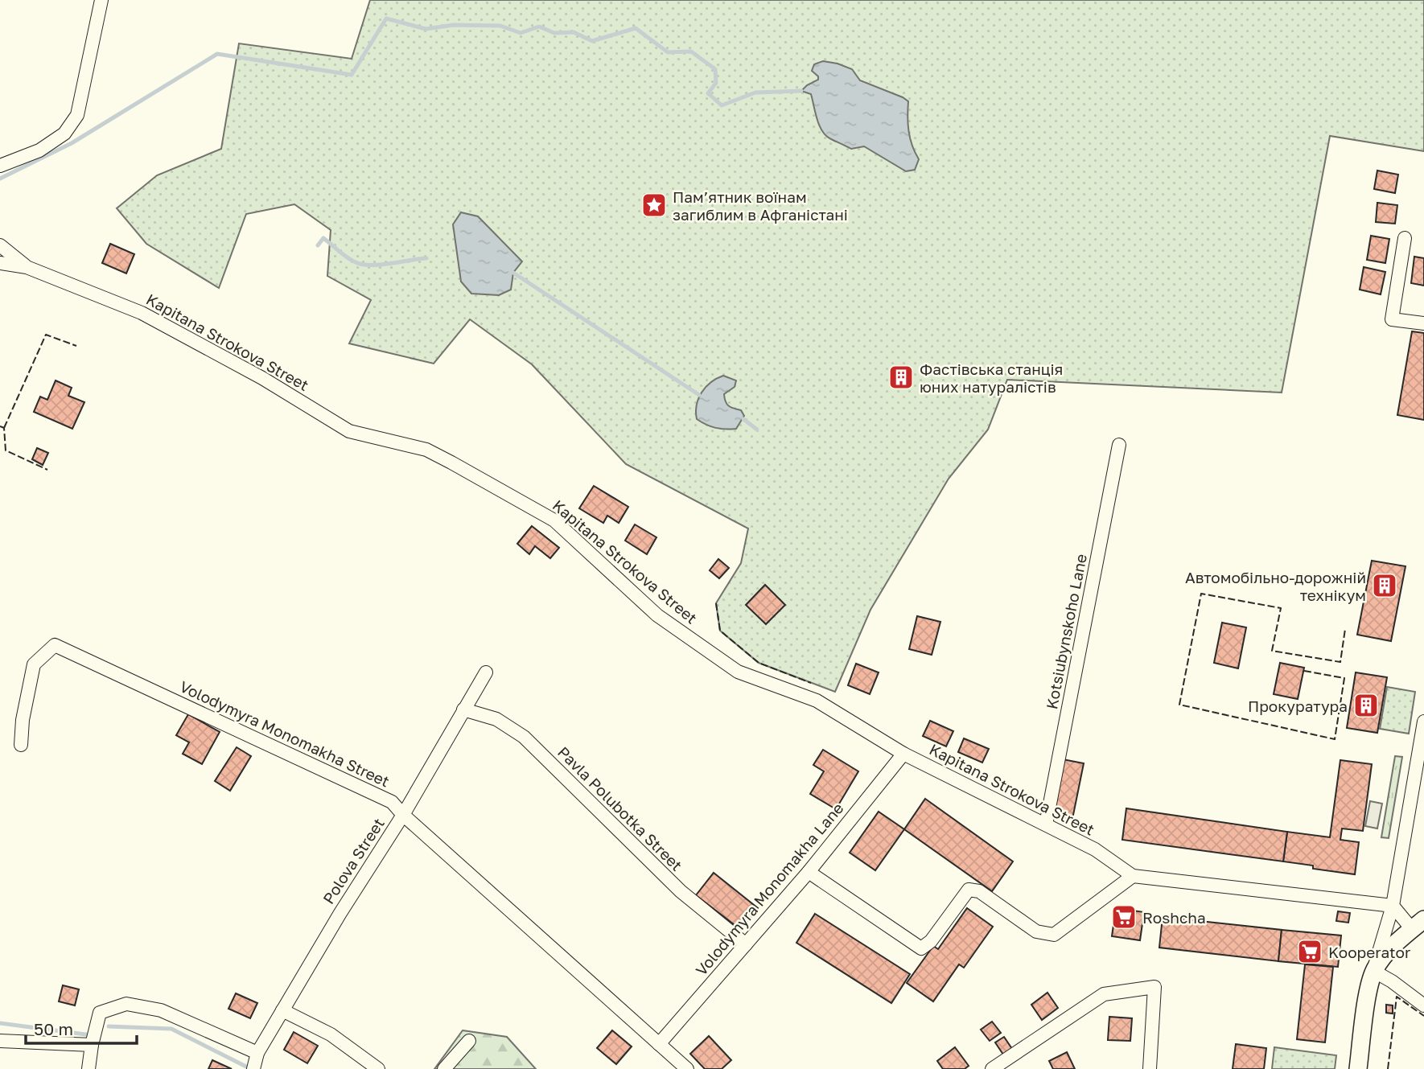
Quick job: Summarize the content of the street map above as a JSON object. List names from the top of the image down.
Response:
{
  "streets": {
    "street": [
      "Kapitana Strokova Street",
      "Kotsiubynskoho Lane",
      "Volodymyra Monomakha Street",
      "Pavla Polubotka Street",
      "Polova Street",
      "Volodymyra Monomakha Lane"
    ]
  },
  "crossings": [
    ["Kapitana Strokova Street", "Kotsiubynskoho Lane"],
    ["Kapitana Strokova Street", "Volodymyra Monomakha Lane"],
    ["Volodymyra Monomakha Street", "Polova Street"],
    ["Volodymyra Monomakha Street", "Volodymyra Monomakha Lane"],
    ["Pavla Polubotka Street", "Polova Street"],
    ["Pavla Polubotka Street", "Volodymyra Monomakha Lane"]
  ],
  "places": {
    "place": ["Пам’ятник воїнам загиблим в Афганістані"],
    "building": ["Фастівська станція юних натуралістів", "Автомобільно-дорожній технікум", "Прокуратура"],
    "supermarket": ["Roshcha", "Kooperator"]
  },
  "scale_bar": "50 m"
}
